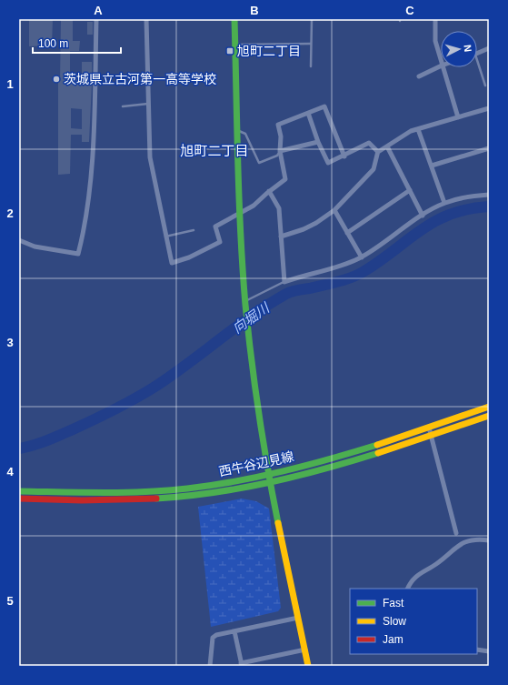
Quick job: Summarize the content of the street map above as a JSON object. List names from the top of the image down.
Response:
{
  "streets": {
    "street": ["西牛谷辺見線"]
  },
  "districts": ["旭町二丁目"],
  "water": ["向堀川"],
  "places": {
    "transit": ["旭町二丁目"],
    "other": ["茨城県立古河第一高等学校"]
  },
  "legend": ["Fast", "Slow", "Jam"],
  "scale_bar": "100 m",
  "north": "right",
  "grid": {
    "columns": ["A", "B", "C"],
    "rows": [
      "1",
      "2",
      "3",
      "4",
      "5"
    ]
  }
}
